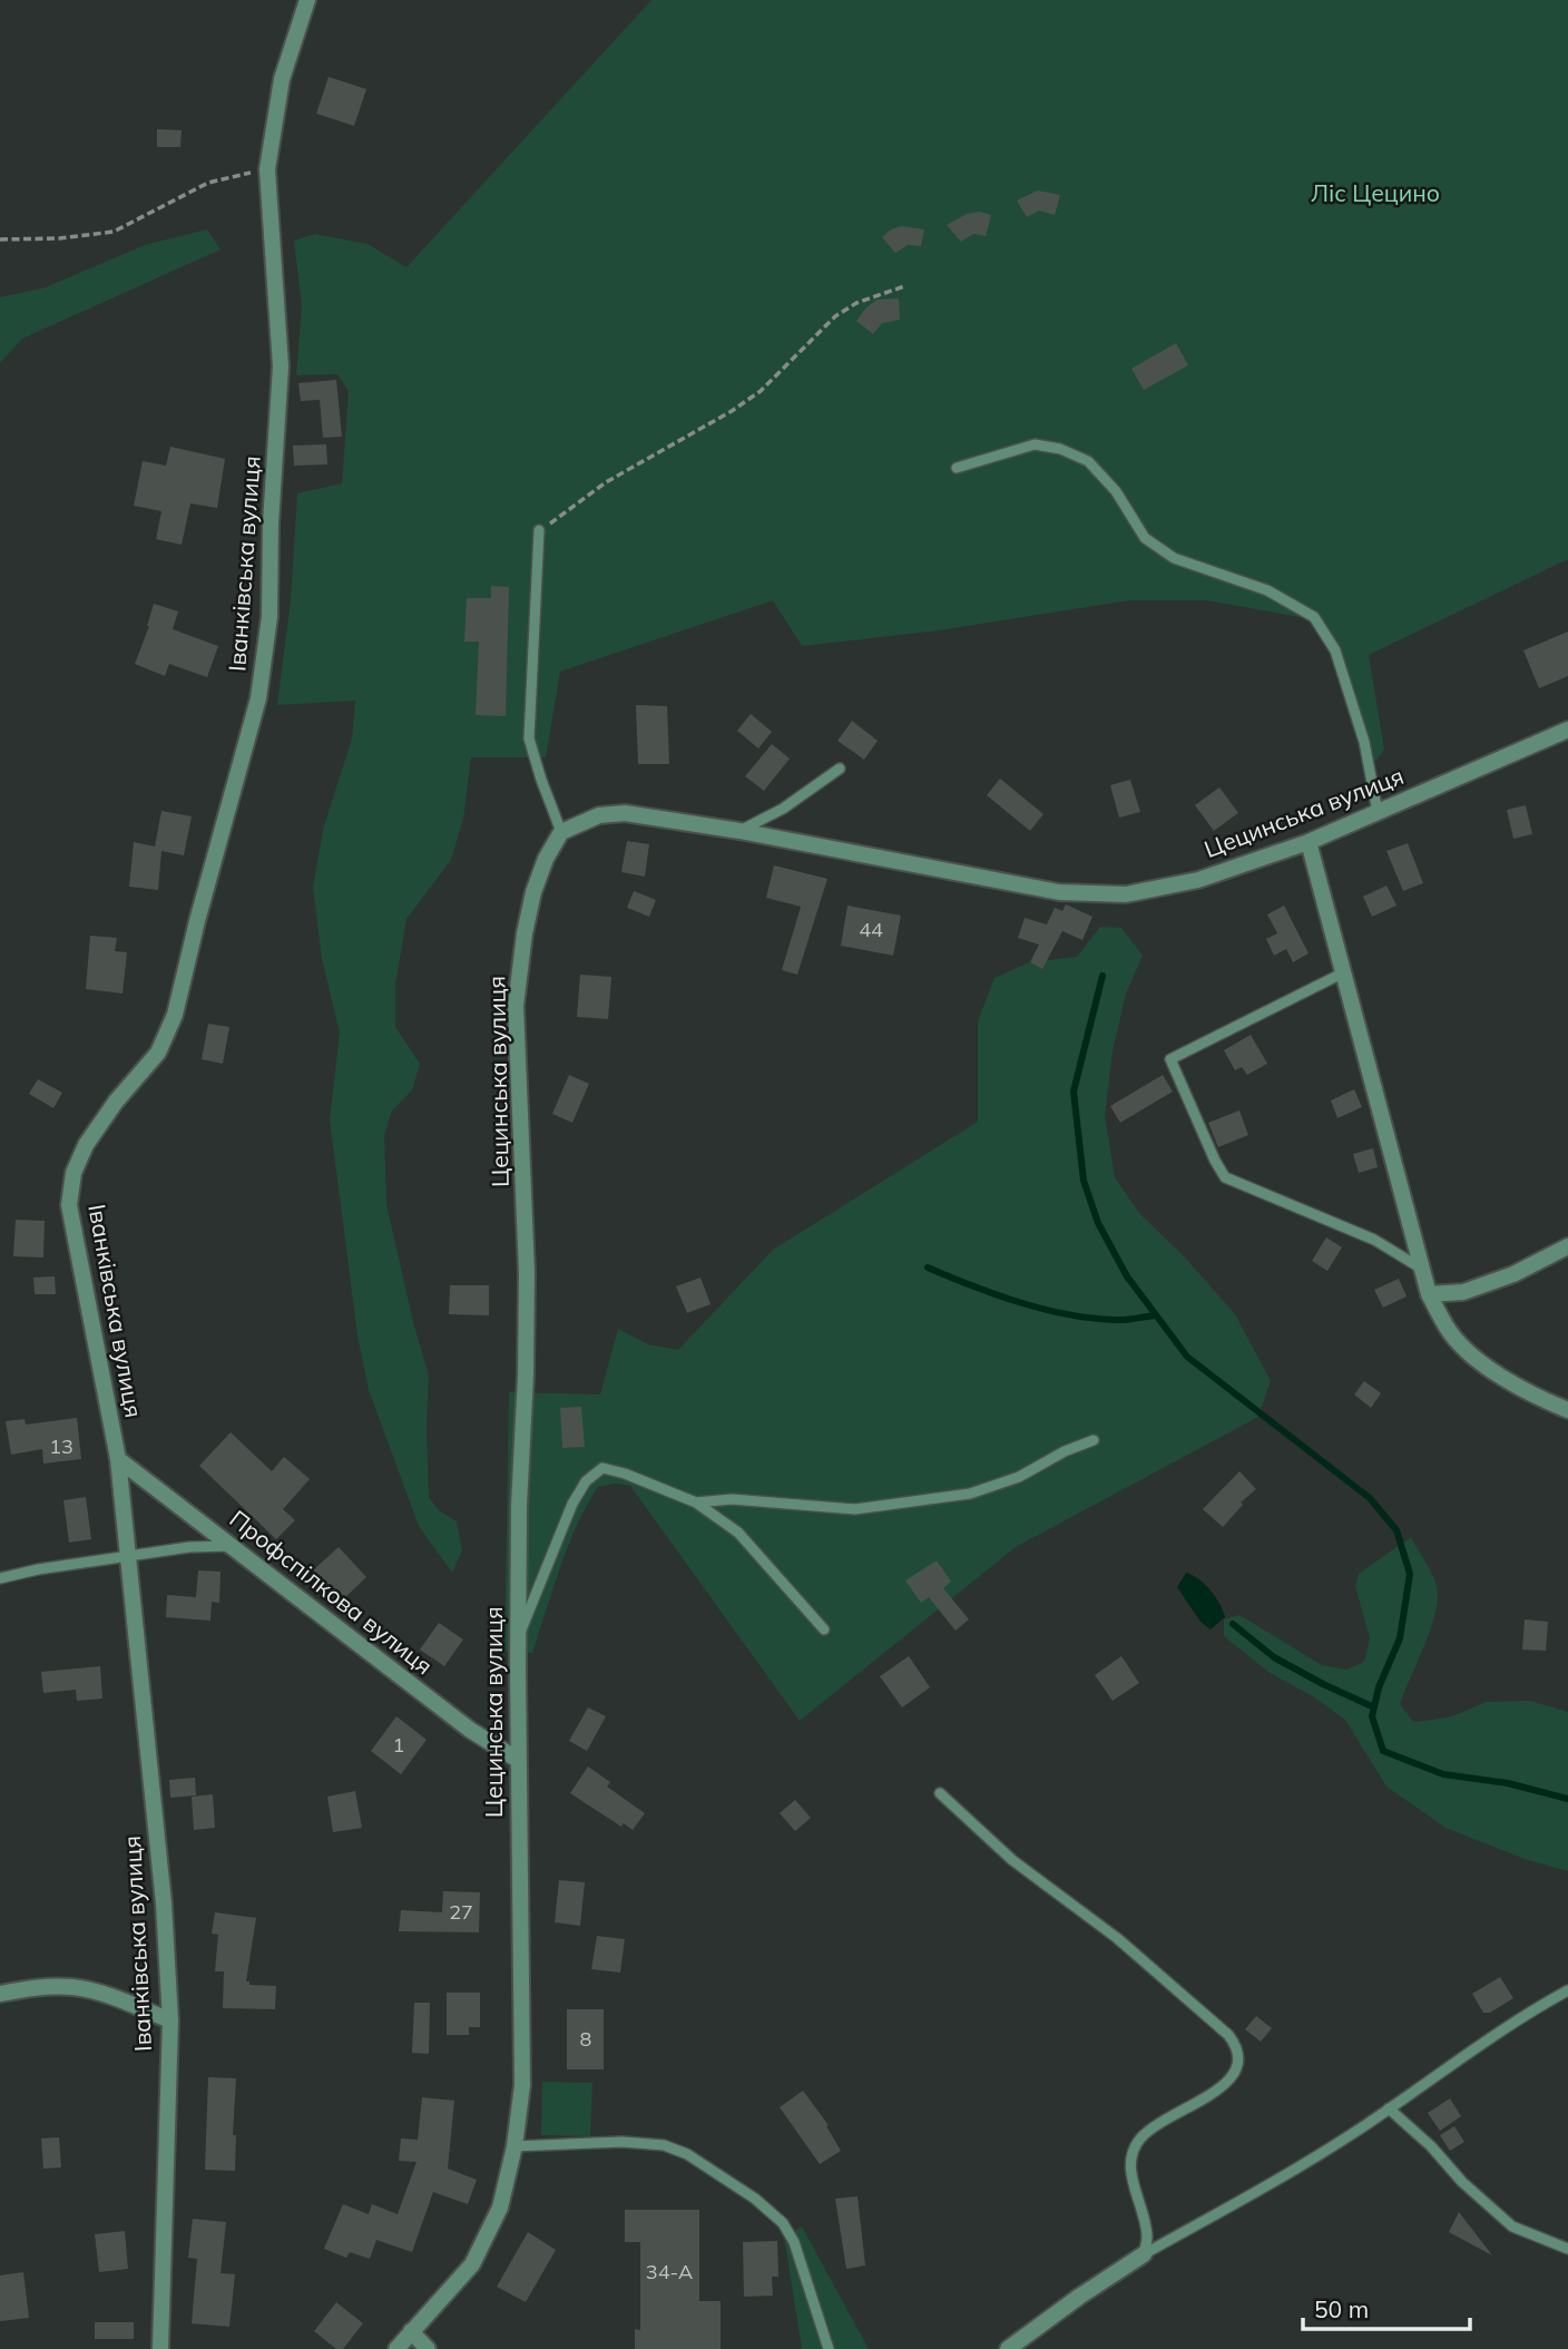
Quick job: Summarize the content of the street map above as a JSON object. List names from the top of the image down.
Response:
{
  "streets": {
    "street": ["Іванківська вулиця", "Цецинська вулиця", "Профспілкова вулиця"]
  },
  "crossings": [
    ["Іванківська вулиця", "Профспілкова вулиця"],
    ["Цецинська вулиця", "Профспілкова вулиця"]
  ],
  "parks": ["Ліс Цецино"],
  "house_numbers": [
    "44",
    "13",
    "1",
    "27",
    "8",
    "34-А"
  ],
  "scale_bar": "50 m"
}
